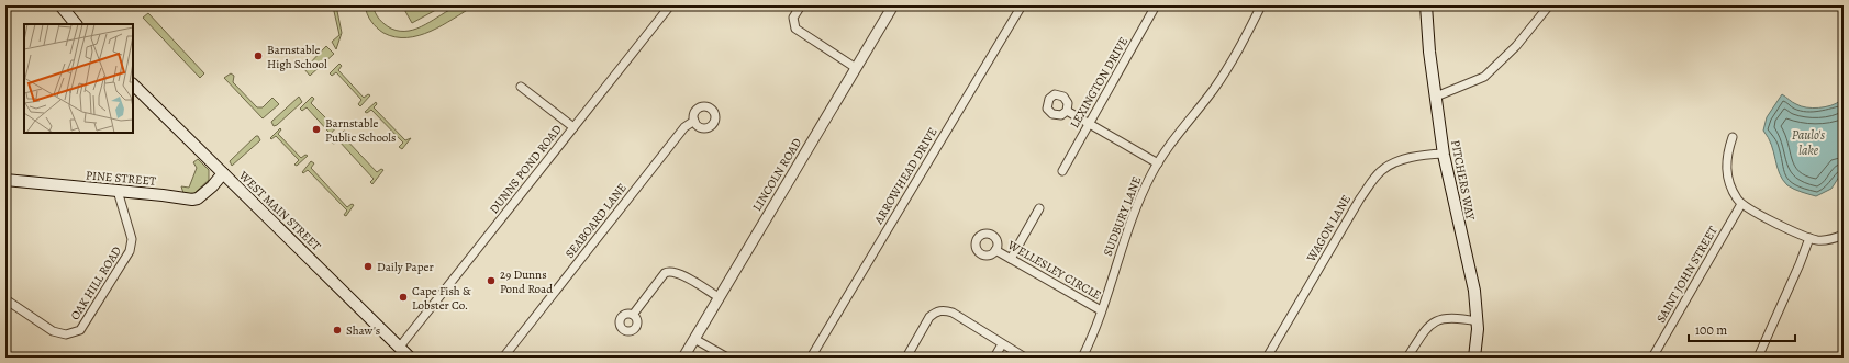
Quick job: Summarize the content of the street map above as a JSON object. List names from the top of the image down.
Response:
{
  "streets": {
    "main road": ["PINE STREET", "PITCHERS WAY", "WEST MAIN STREET"],
    "street": [
      "LEXINGTON DRIVE",
      "DUNNS POND ROAD",
      "LINCOLN ROAD",
      "ARROWHEAD DRIVE",
      "SUDBURY LANE",
      "SEABOARD LANE",
      "WAGON LANE",
      "WELLESLEY CIRCLE",
      "SAINT JOHN STREET",
      "OAK HILL ROAD"
    ]
  },
  "crossings": [
    ["DUNNS POND ROAD", "WEST MAIN STREET"],
    ["PINE STREET", "WEST MAIN STREET"],
    ["PINE STREET", "OAK HILL ROAD"],
    ["PITCHERS WAY", "WAGON LANE"],
    ["SUDBURY LANE", "WELLESLEY CIRCLE"]
  ],
  "water": ["Paulo's lake"],
  "places": [
    "Barnstable High School",
    "Barnstable Public Schools",
    "Daily Paper",
    "29 Dunns Pond Road",
    "Cape Fish & Lobster Co.",
    "Shaw's"
  ],
  "scale_bar": "100 m"
}
